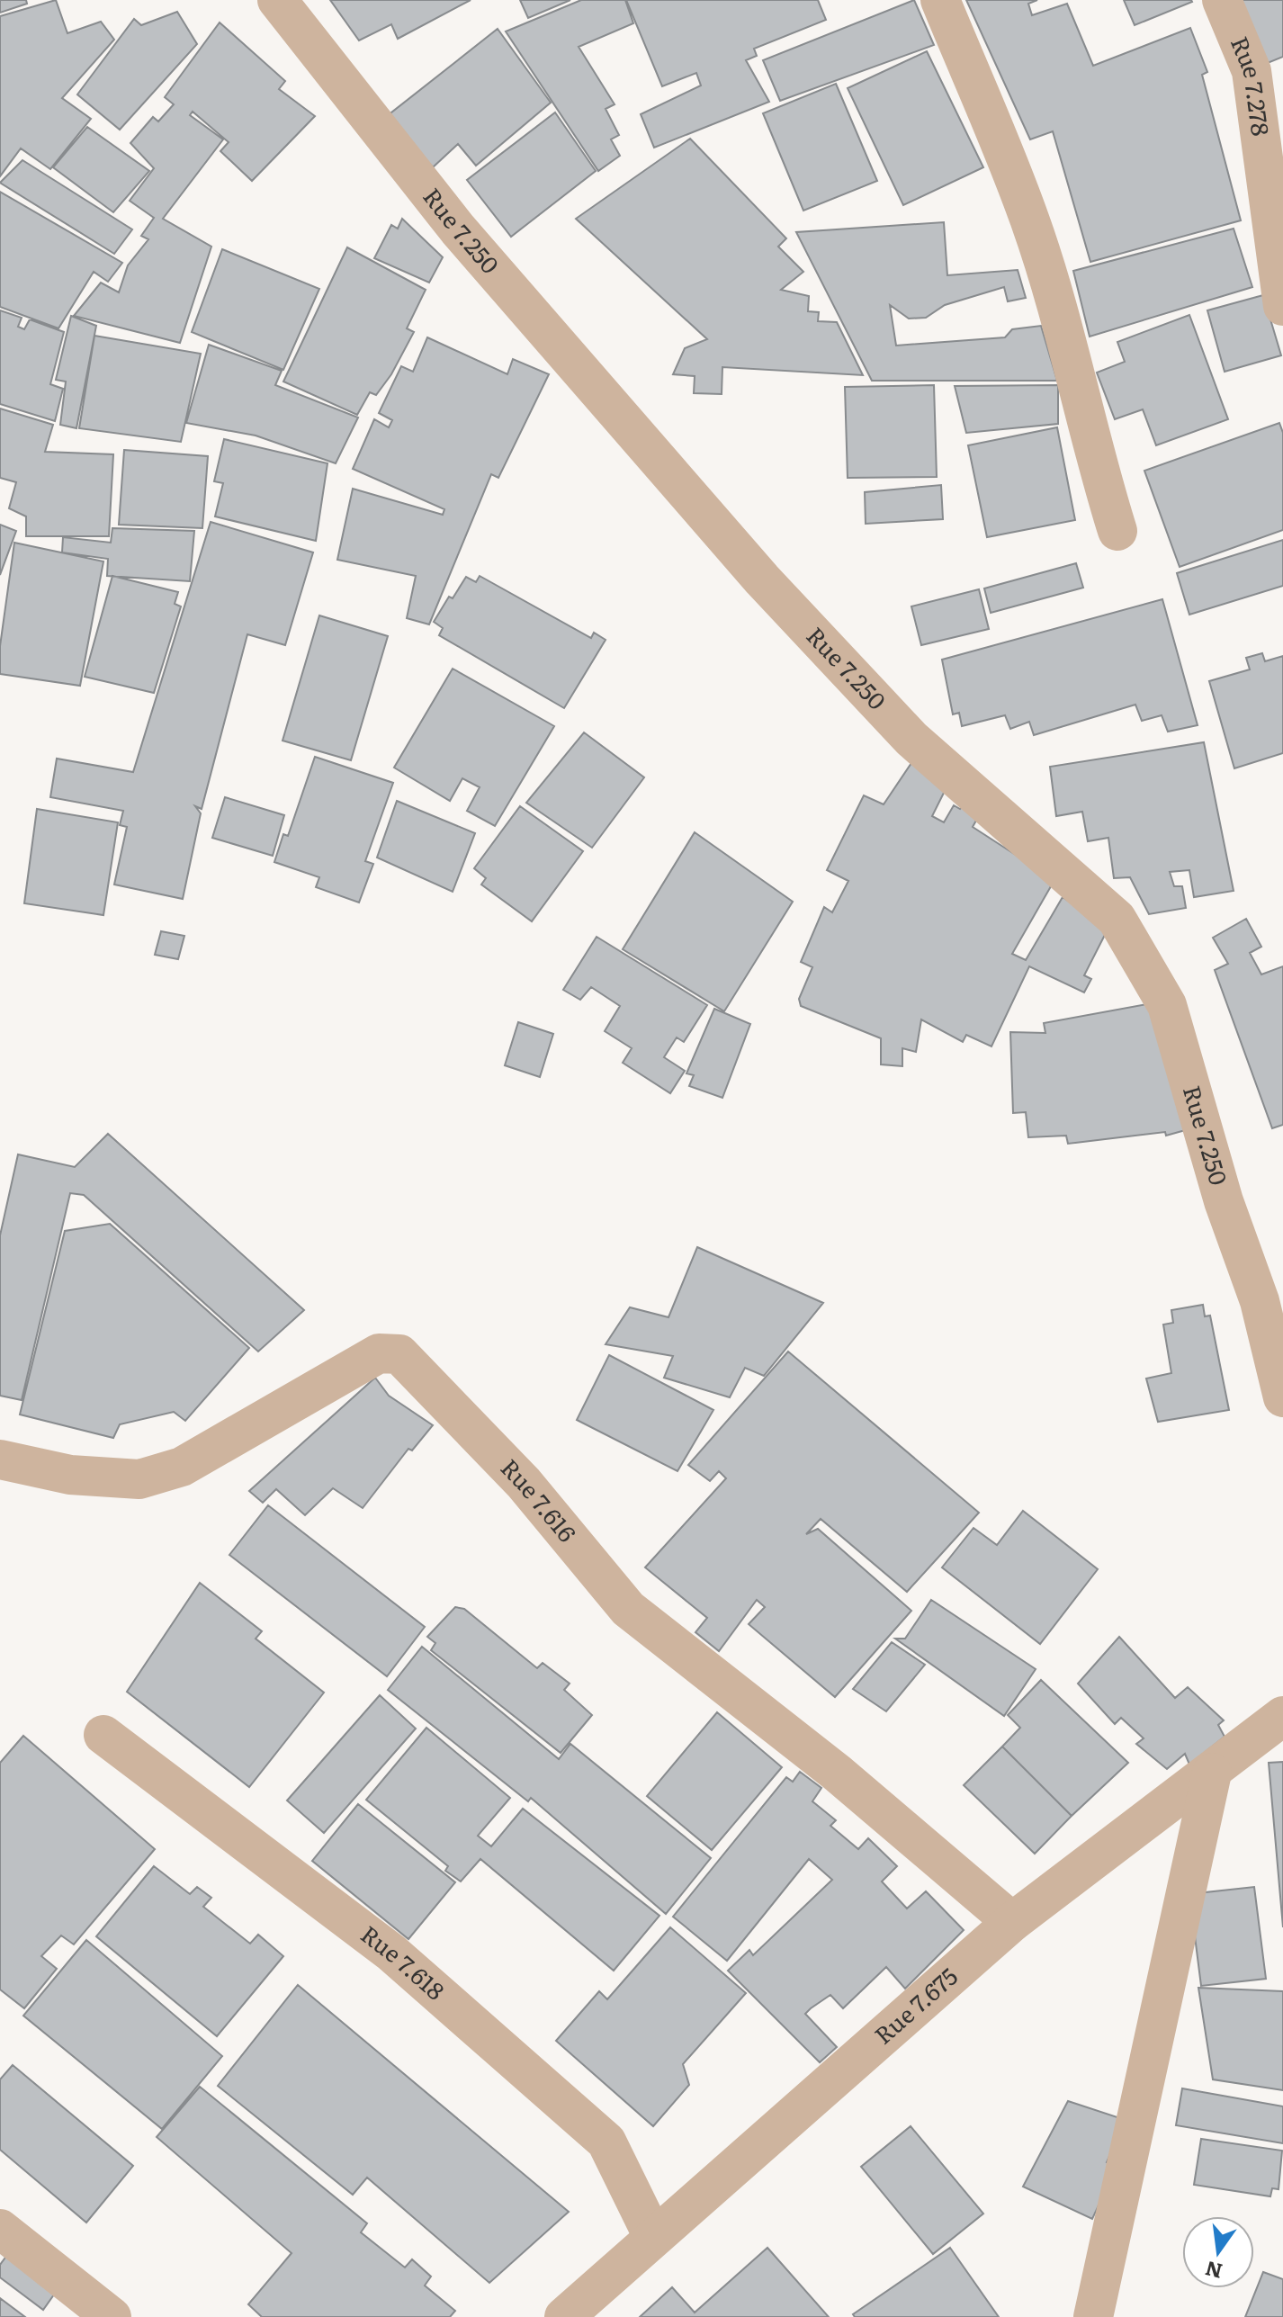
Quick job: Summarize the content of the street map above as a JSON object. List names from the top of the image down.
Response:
{
  "streets": {
    "street": [
      "Rue 7.278",
      "Rue 7.250",
      "Rue 7.616",
      "Rue 7.618",
      "Rue 7.675"
    ]
  },
  "crossings": [
    ["Rue 7.616", "Rue 7.675"],
    ["Rue 7.618", "Rue 7.675"]
  ],
  "north": "bottom"
}
